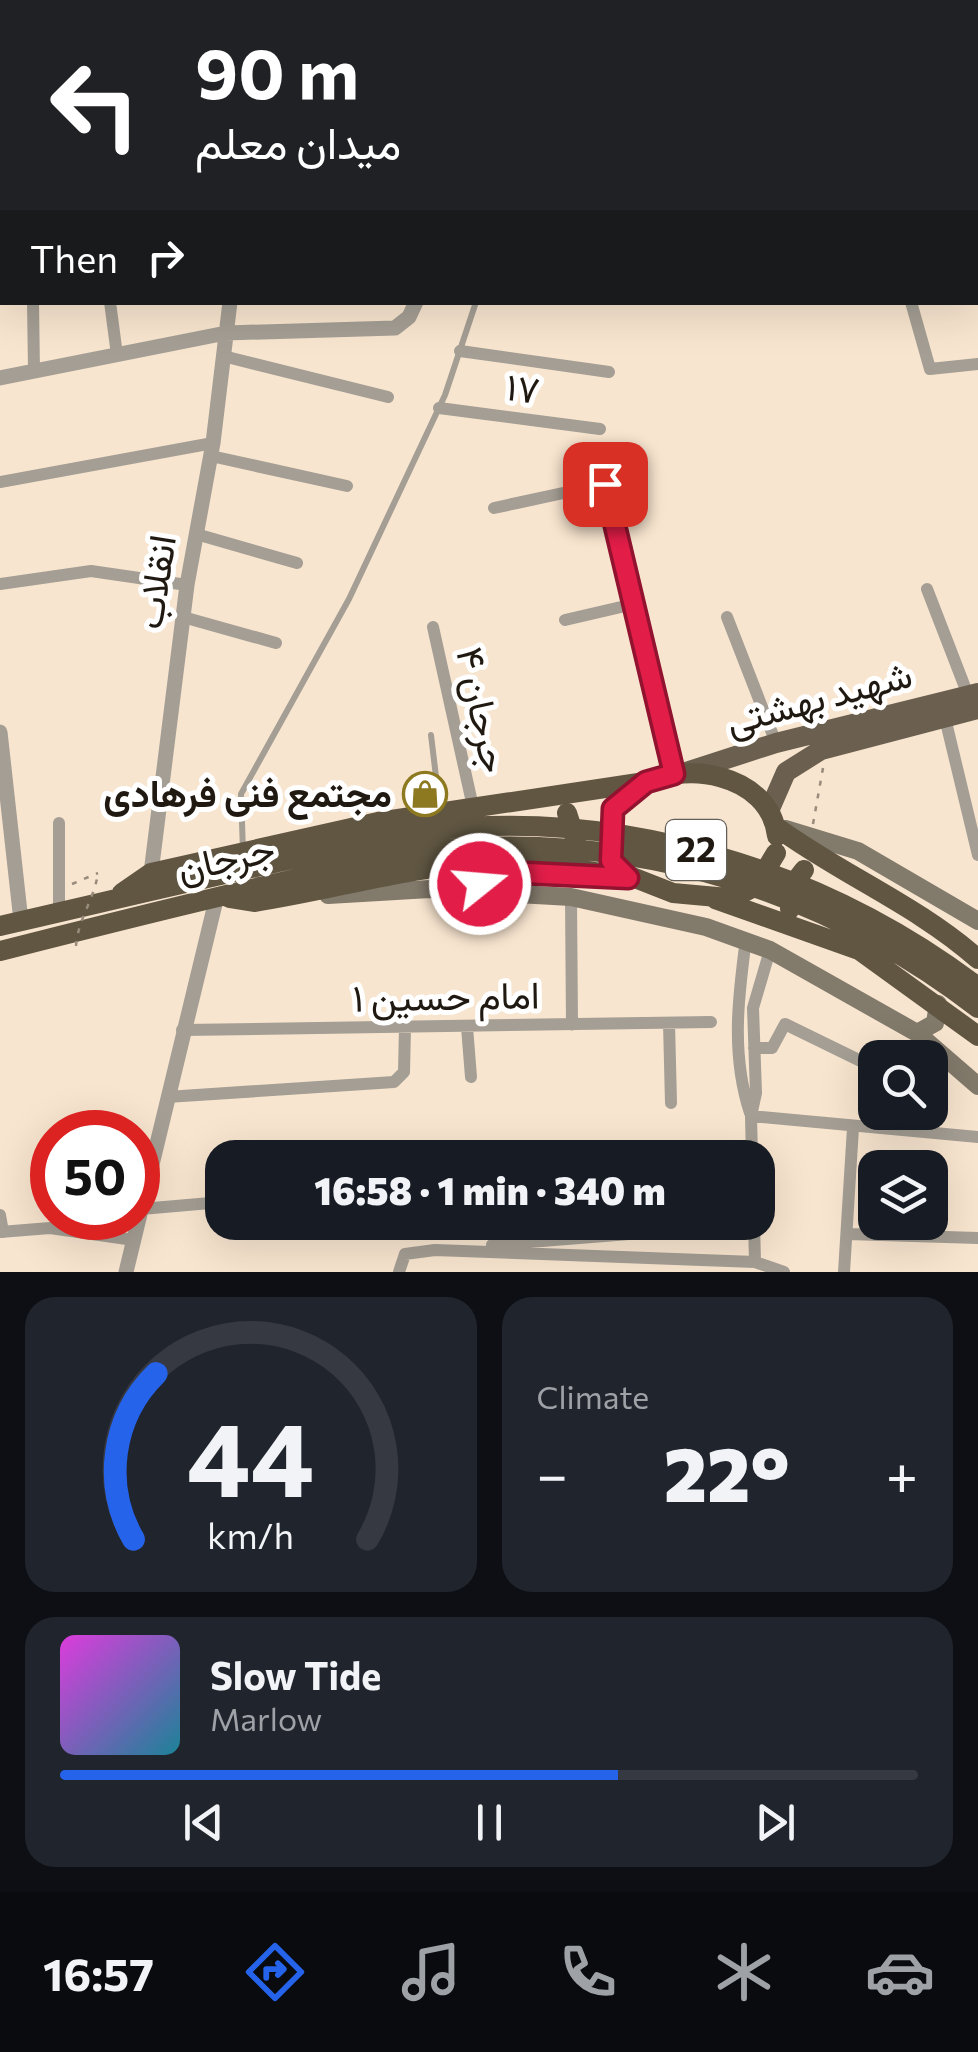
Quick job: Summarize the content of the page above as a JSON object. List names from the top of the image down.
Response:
{
  "streets": {
    "highway": ["22", "جرجان"],
    "main road": ["شهید بهشتی"],
    "street": [
      "۱۷",
      "انقلاب",
      "۴ جرجان",
      "امام حسین ۱"
    ]
  },
  "crossings": [
    ["شهید بهشتی", "22"]
  ],
  "places": {
    "shop": ["مجتمع فنی فرهادی"]
  },
  "page": {
    "turn": ["90 m", "میدان معلم"],
    "then": "Then",
    "limit": "50",
    "trip": "16:58 · 1 min · 340 m",
    "tile": "Climate",
    "heat": ["−", "22°", "+"],
    "song": ["Slow Tide", "Marlow"],
    "tabs": "16:57",
    "gauge": ["44", "km/h"]
  }
}
